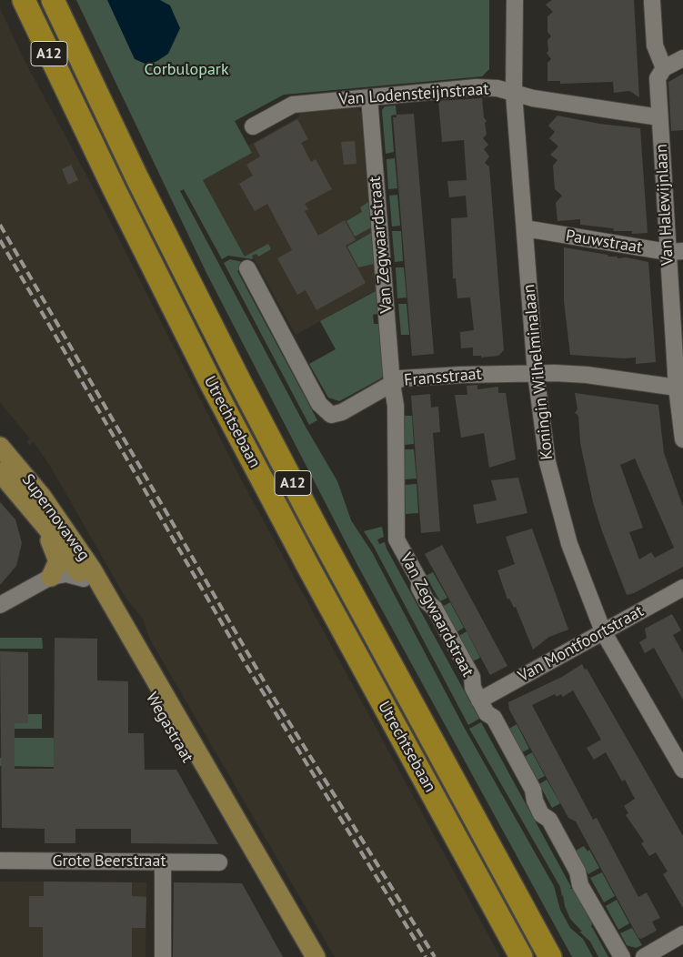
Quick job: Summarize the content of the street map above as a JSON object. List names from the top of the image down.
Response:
{
  "streets": {
    "highway": ["A12", "Utrechtsebaan"],
    "main road": ["Supernovaweg", "Wegastraat"],
    "street": [
      "Van Lodensteijnstraat",
      "Van Halewijnlaan",
      "Pauwstraat",
      "Van Zegwaardstraat",
      "Koningin Wilhelminalaan",
      "Fransstraat",
      "Van Montfoortstraat",
      "Grote Beerstraat"
    ]
  },
  "crossings": [
    ["Van Lodensteijnstraat", "Van Halewijnlaan"],
    ["Van Lodensteijnstraat", "Van Zegwaardstraat"],
    ["Van Lodensteijnstraat", "Koningin Wilhelminalaan"],
    ["Van Halewijnlaan", "Pauwstraat"],
    ["Van Halewijnlaan", "Fransstraat"],
    ["Pauwstraat", "Koningin Wilhelminalaan"],
    ["Van Zegwaardstraat", "Fransstraat"],
    ["Van Zegwaardstraat", "Van Montfoortstraat"],
    ["Koningin Wilhelminalaan", "Fransstraat"],
    ["Koningin Wilhelminalaan", "Van Montfoortstraat"],
    ["Supernovaweg", "Wegastraat"]
  ],
  "parks": ["Corbulopark"]
}
